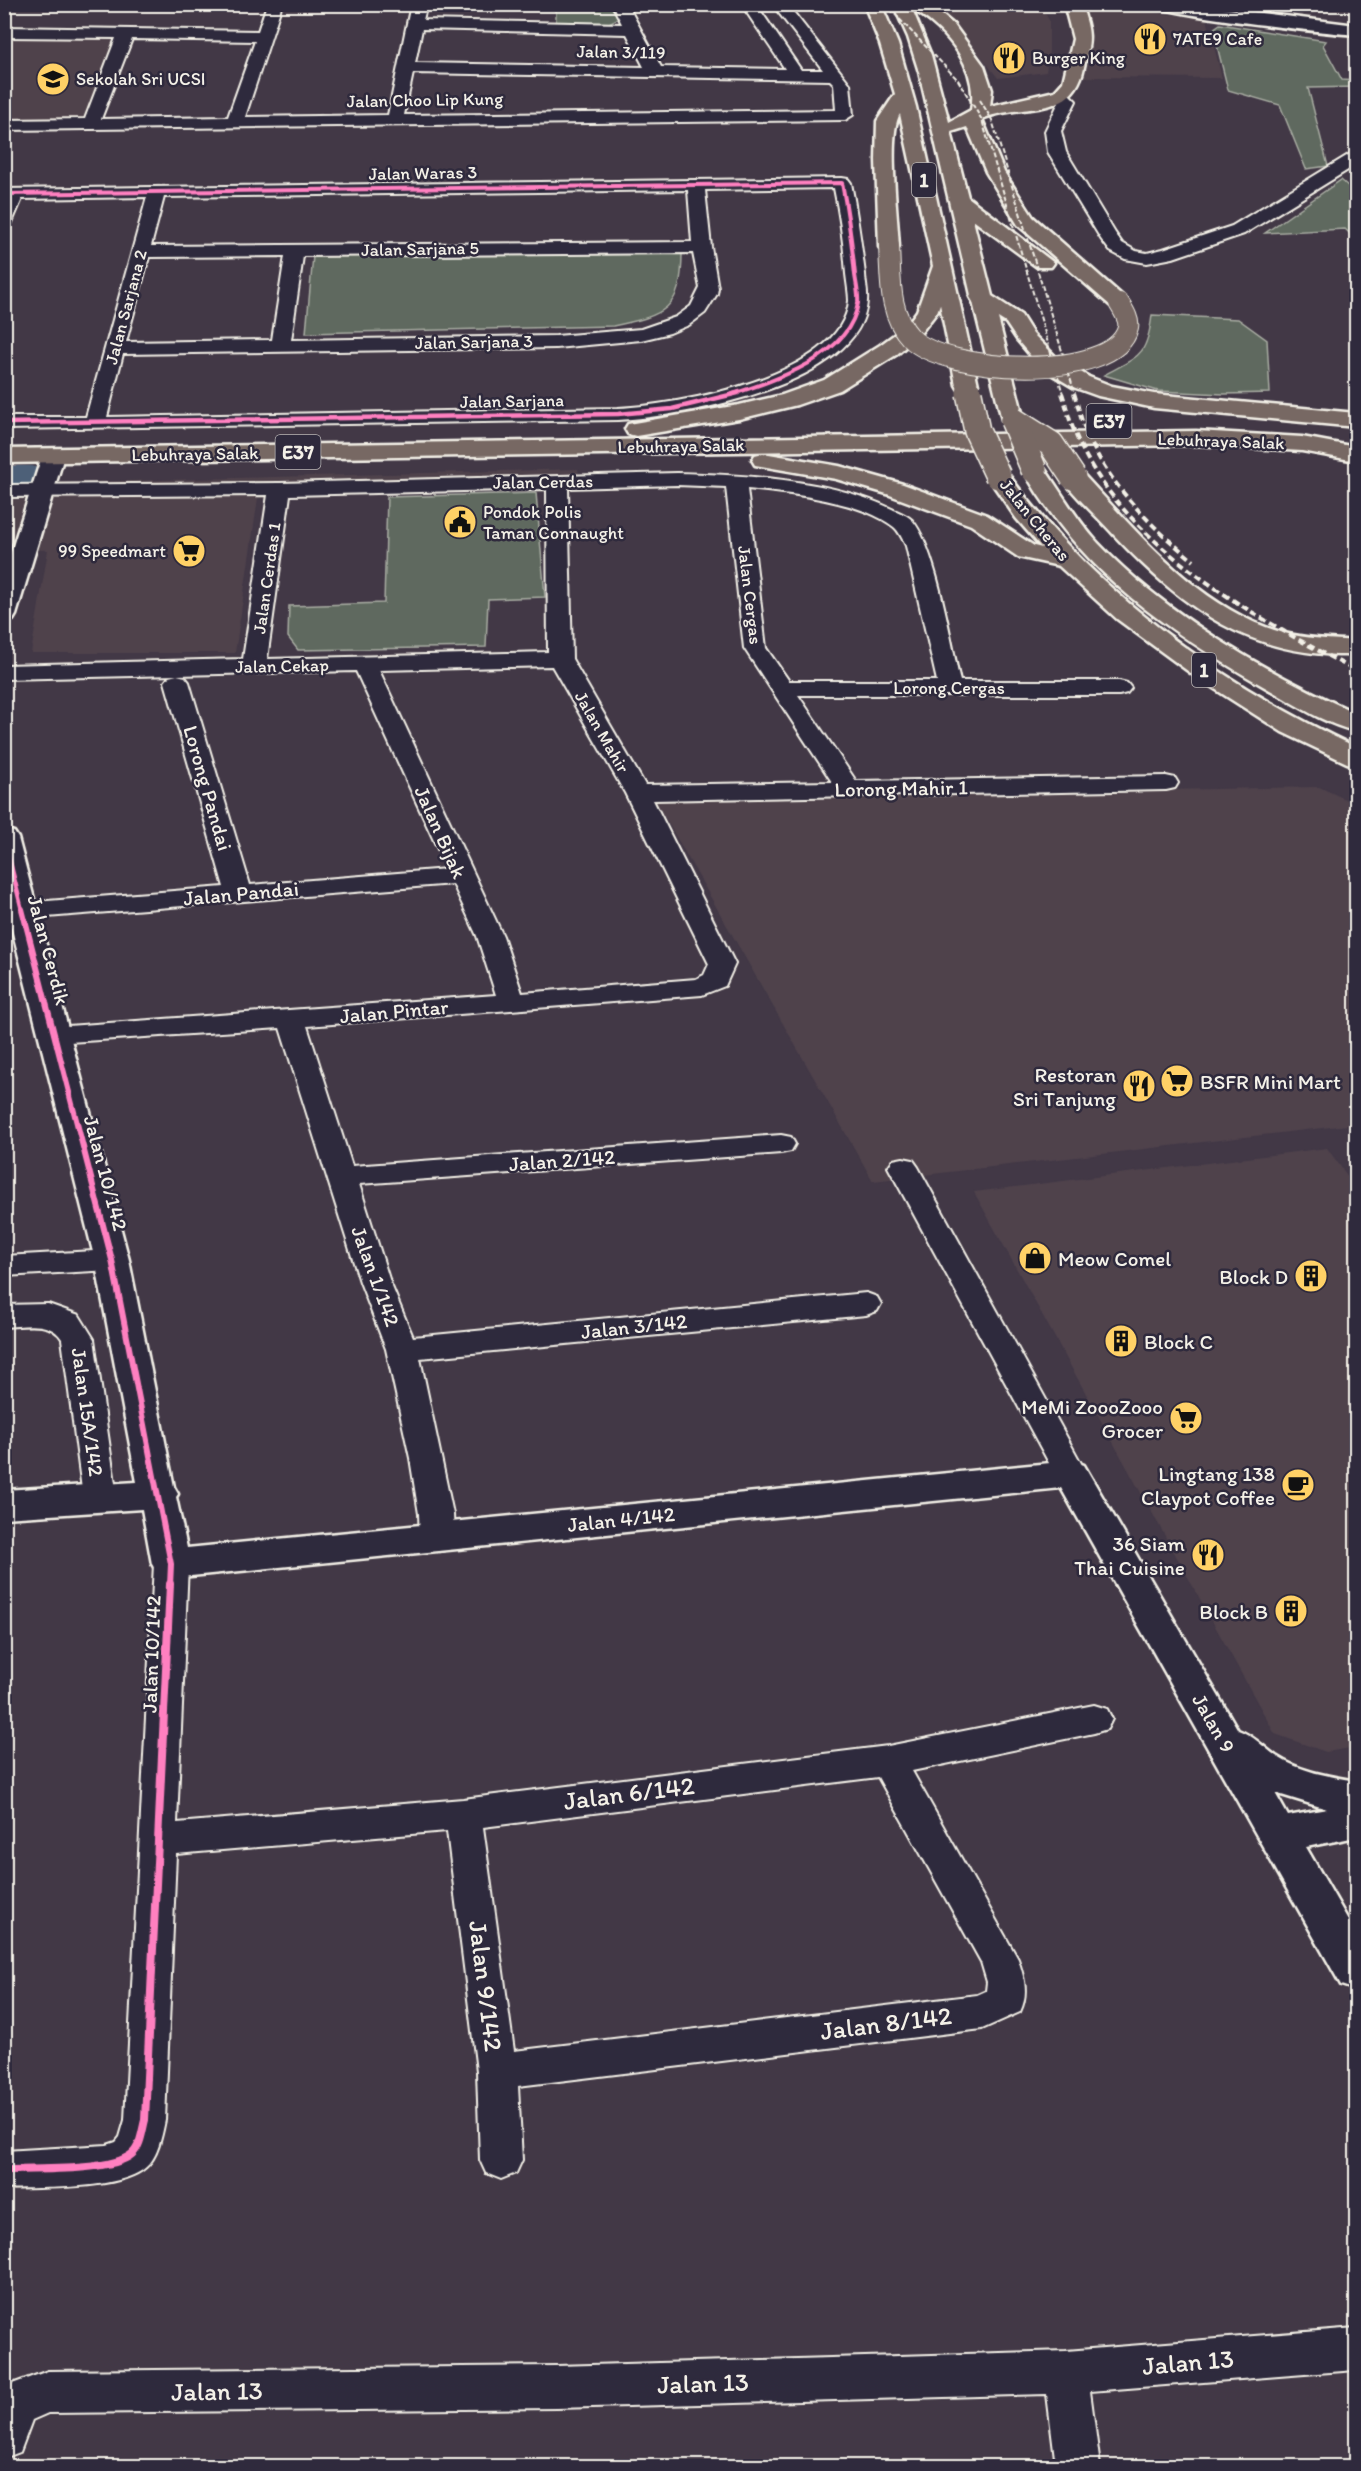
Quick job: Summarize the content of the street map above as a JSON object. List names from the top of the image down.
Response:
{
  "streets": {
    "highway": [
      "1",
      "E37",
      "Lebuhraya Salak",
      "Jalan Cheras"
    ],
    "street": [
      "Jalan 3/119",
      "Jalan Choo Lip Kung",
      "Jalan Waras 3",
      "Jalan Sarjana 5",
      "Jalan Sarjana 2",
      "Jalan Sarjana 3",
      "Jalan Sarjana",
      "Jalan Cerdas",
      "Jalan Cerdas 1",
      "Jalan Cergas",
      "Jalan Cekap",
      "Lorong Cergas",
      "Jalan Mahir",
      "Lorong Pandai",
      "Lorong Mahir 1",
      "Jalan Bijak",
      "Jalan Pandai",
      "Jalan Cerdik",
      "Jalan Pintar",
      "Jalan 2/142",
      "Jalan 10/142",
      "Jalan 1/142",
      "Jalan 3/142",
      "Jalan 15A/142",
      "Jalan 4/142",
      "Jalan 9",
      "Jalan 6/142",
      "Jalan 9/142",
      "Jalan 8/142",
      "Jalan 13"
    ]
  },
  "crossings": [
    ["Jalan 3/119", "Jalan Choo Lip Kung"],
    ["Jalan Waras 3", "Jalan Sarjana 2"],
    ["Jalan Waras 3", "Jalan Sarjana 3"],
    ["Jalan Waras 3", "Jalan Sarjana"],
    ["Jalan Sarjana 5", "Jalan Sarjana 2"],
    ["Jalan Sarjana 5", "Jalan Sarjana 3"],
    ["Jalan Sarjana 2", "Jalan Sarjana 3"],
    ["Jalan Sarjana 2", "Jalan Sarjana"],
    ["Jalan Cerdas", "Jalan Cerdas 1"],
    ["Jalan Cerdas", "Jalan Cergas"],
    ["Jalan Cerdas", "Lorong Cergas"],
    ["Jalan Cerdas", "Jalan Mahir"],
    ["Jalan Cerdas 1", "Jalan Cekap"],
    ["Jalan Cergas", "Lorong Cergas"],
    ["Jalan Cergas", "Lorong Mahir 1"],
    ["Jalan Cekap", "Jalan Mahir"],
    ["Jalan Cekap", "Jalan Bijak"],
    ["Jalan Mahir", "Lorong Mahir 1"],
    ["Jalan Mahir", "Jalan Pintar"],
    ["Lorong Pandai", "Jalan Pandai"],
    ["Jalan Bijak", "Jalan Pandai"],
    ["Jalan Bijak", "Jalan Pintar"],
    ["Jalan Pandai", "Jalan Cerdik"],
    ["Jalan Cerdik", "Jalan Pintar"],
    ["Jalan Cerdik", "Jalan 10/142"],
    ["Jalan Pintar", "Jalan 10/142"],
    ["Jalan Pintar", "Jalan 1/142"],
    ["Jalan 2/142", "Jalan 1/142"],
    ["Jalan 10/142", "Jalan 4/142"],
    ["Jalan 10/142", "Jalan 6/142"],
    ["Jalan 1/142", "Jalan 3/142"],
    ["Jalan 1/142", "Jalan 4/142"],
    ["Jalan 4/142", "Jalan 9"],
    ["Jalan 6/142", "Jalan 9/142"],
    ["Jalan 6/142", "Jalan 8/142"],
    ["Jalan 9/142", "Jalan 8/142"]
  ],
  "places": {
    "restaurant": [
      "7ATE9 Cafe",
      "Burger King",
      "Restoran Sri Tanjung",
      "36 Siam Thai Cuisine"
    ],
    "school or university": ["Sekolah Sri UCSI"],
    "public building": ["Pondok Polis Taman Connaught"],
    "supermarket": ["99 Speedmart", "BSFR Mini Mart", "MeMi ZoooZooo Grocer"],
    "shop": ["Meow Comel"],
    "building": ["Block D", "Block C", "Block B"],
    "cafe": ["Lingtang 138 Claypot Coffee"]
  }
}
